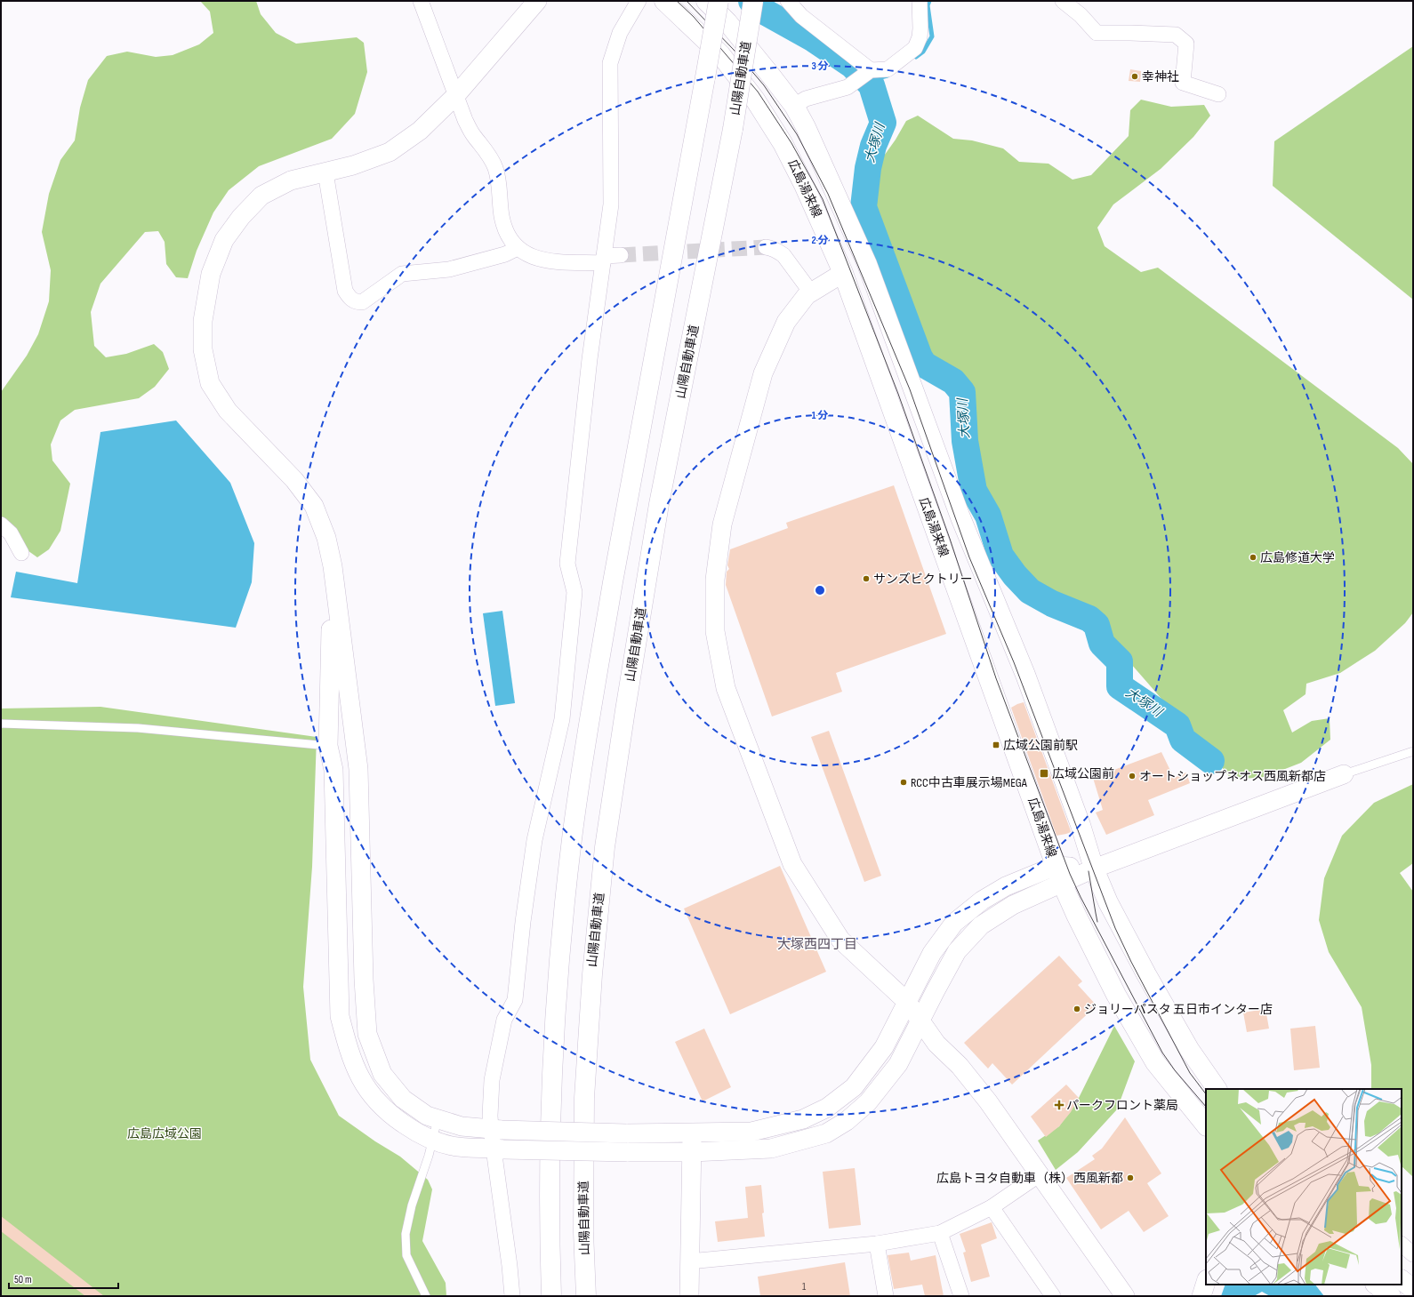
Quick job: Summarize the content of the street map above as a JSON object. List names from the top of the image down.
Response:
{
  "streets": {
    "main road": ["山陽自動車道", "広島湯来線"]
  },
  "districts": ["大塚西四丁目"],
  "water": ["大塚川"],
  "parks": ["広島広域公園"],
  "places": {
    "other": [
      "幸神社",
      "広島修道大学",
      "サンズビクトリー",
      "オートショップネオス西風新都店",
      "RCC中古車展示場MEGA",
      "ジョリーパスタ 五日市インター店",
      "広島トヨタ自動車（株）西風新都"
    ],
    "transit": ["広域公園前駅", "広域公園前"],
    "health": ["パークフロント薬局"]
  },
  "house_numbers": ["1"],
  "scale_bar": "50 m",
  "rings": ["3 分", "2 分", "1 分"]
}
